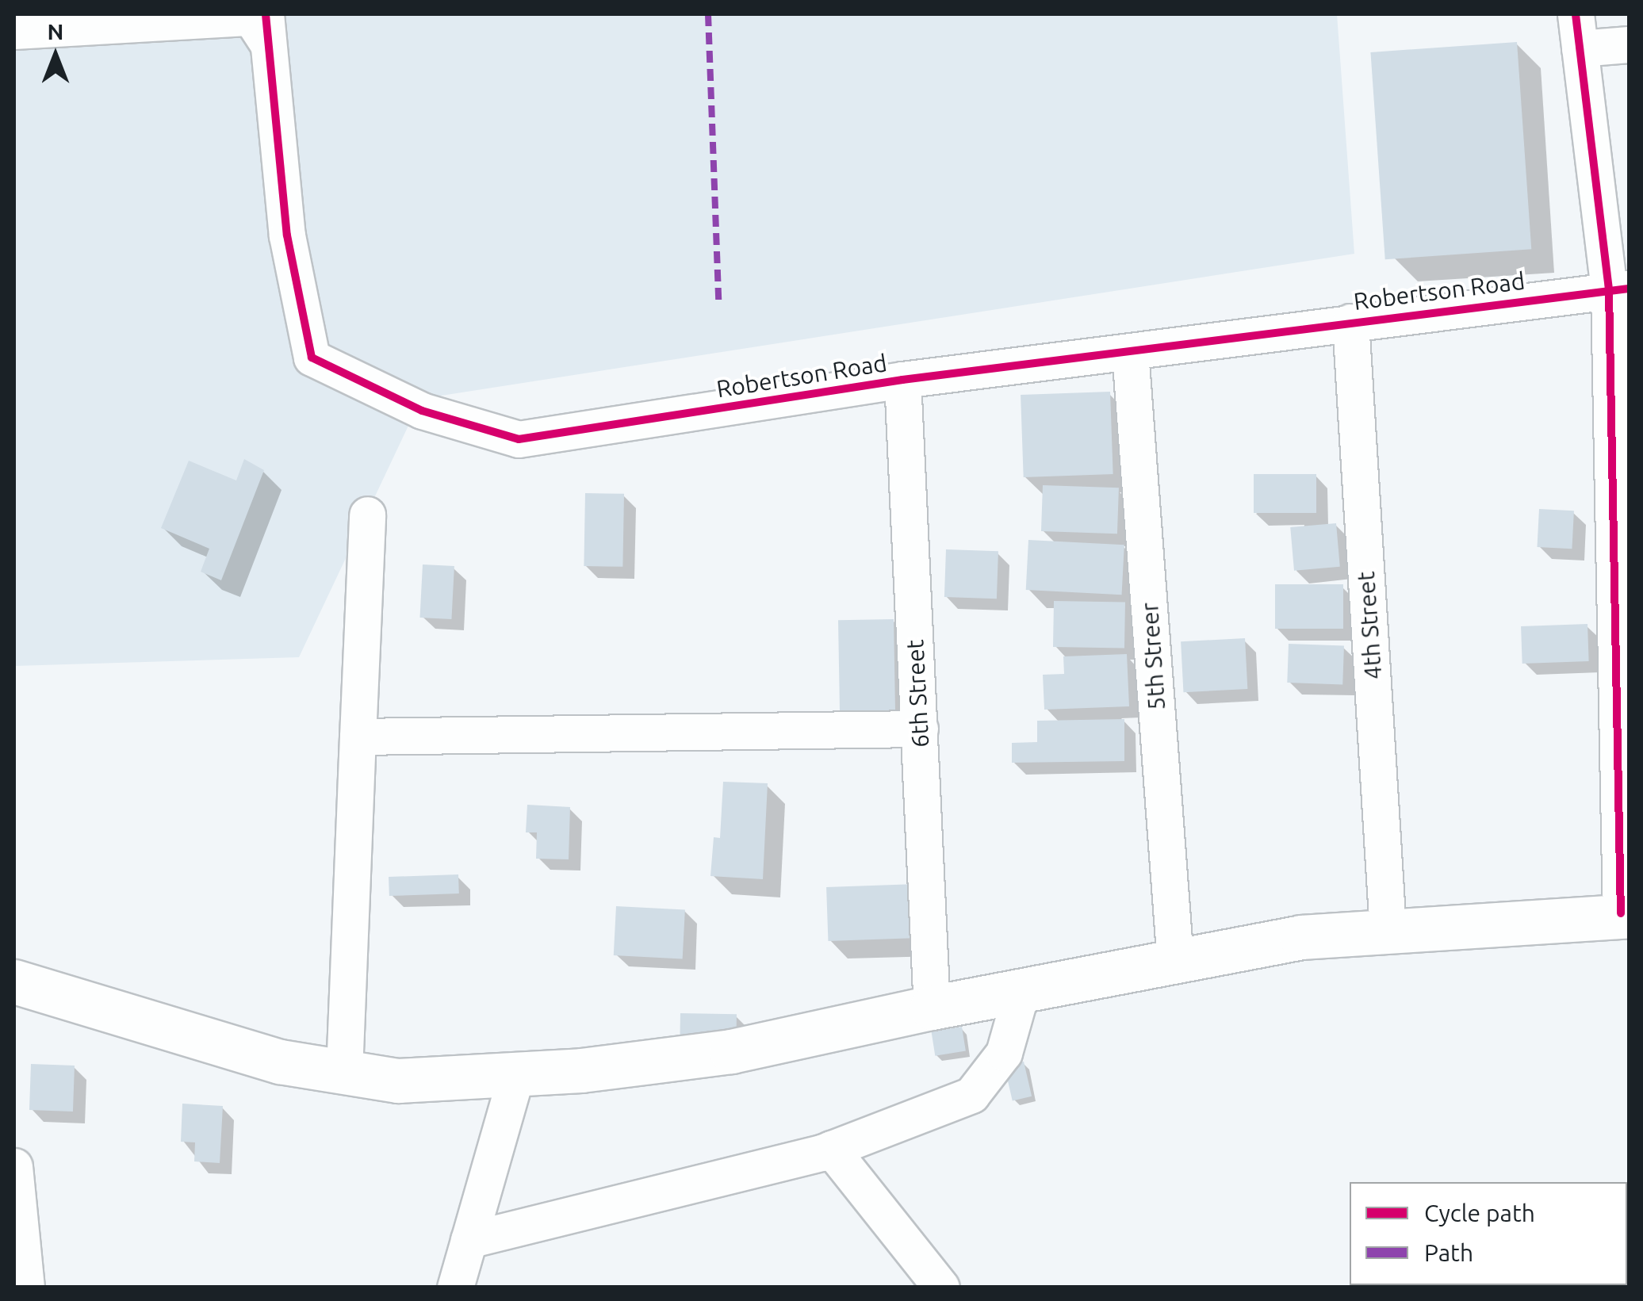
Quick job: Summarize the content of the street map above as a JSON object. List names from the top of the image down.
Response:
{
  "streets": {
    "street": [
      "Robertson Road",
      "4th Street",
      "5th Streer",
      "6th Street"
    ]
  },
  "crossings": [
    ["Robertson Road", "4th Street"],
    ["Robertson Road", "5th Streer"],
    ["Robertson Road", "6th Street"]
  ],
  "legend": ["Cycle path", "Path"],
  "north": "top"
}
